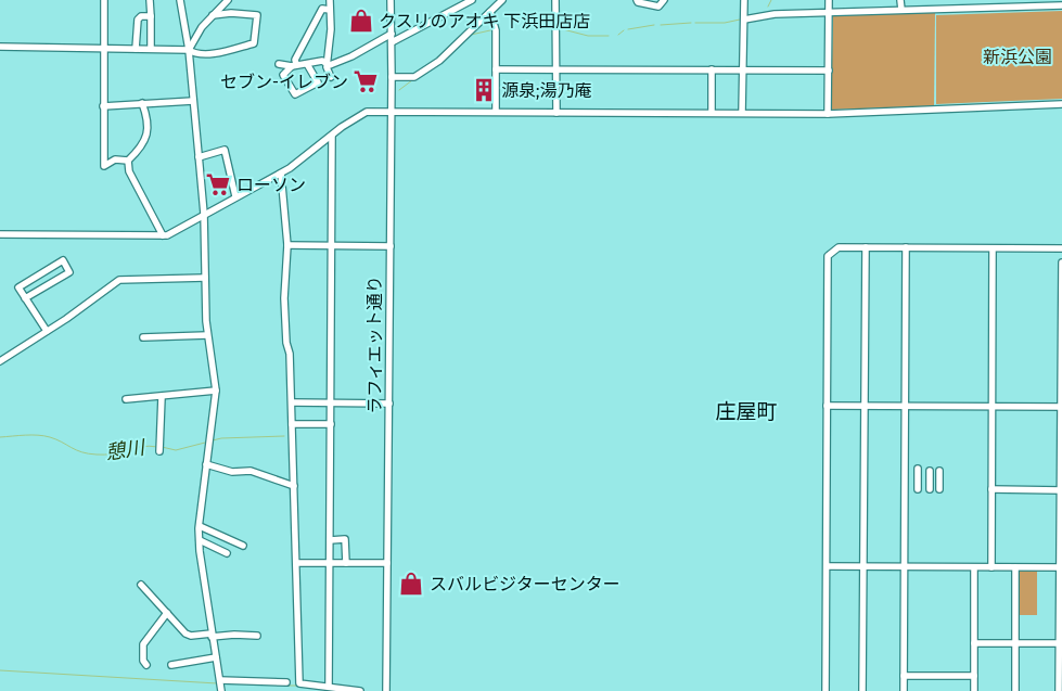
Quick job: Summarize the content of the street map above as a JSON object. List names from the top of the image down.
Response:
{
  "streets": {
    "street": ["ラフィエット通り"]
  },
  "districts": ["庄屋町"],
  "water": ["憩川"],
  "parks": ["新浜公園"],
  "places": {
    "shop": ["クスリのアオキ 下浜田店店", "スバルビジターセンター"],
    "supermarket": ["セブン-イレブン", "ローソン"],
    "building": ["源泉;湯乃庵"]
  }
}
